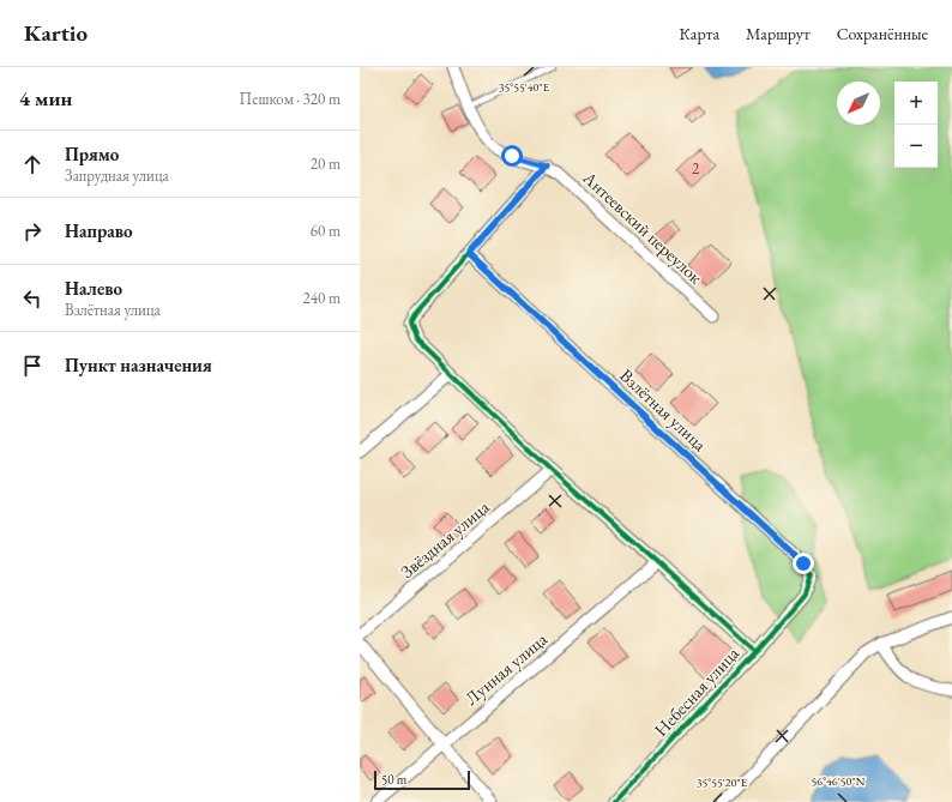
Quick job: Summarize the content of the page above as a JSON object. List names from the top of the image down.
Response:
{
  "streets": {
    "street": [
      "Антеевский переулок",
      "Взлётная улица",
      "Звёздная улица",
      "Лунная улица",
      "Небесная улица"
    ]
  },
  "crossings": [
    ["Взлётная улица", "Небесная улица"]
  ],
  "house_numbers": ["2"],
  "scale_bar": "50 m",
  "north": "bottom left",
  "page": {
    "header": "Kartio",
    "nav": ["Карта", "Маршрут", "Сохранённые"],
    "heading": ["4 мин", "Пешком · 320 m"],
    "map_buttons": ["+", "−"],
    "list": [
      ["Прямо", "Запрудная улица", "20 m"],
      ["Направо", "60 m"],
      ["Налево", "Взлётная улица", "240 m"],
      "Пункт назначения"
    ],
    "scale": "50 m"
  },
  "coordinates": ["35°55'40\"E", "56°46'50\"N", "35°55'20\"E"]
}
